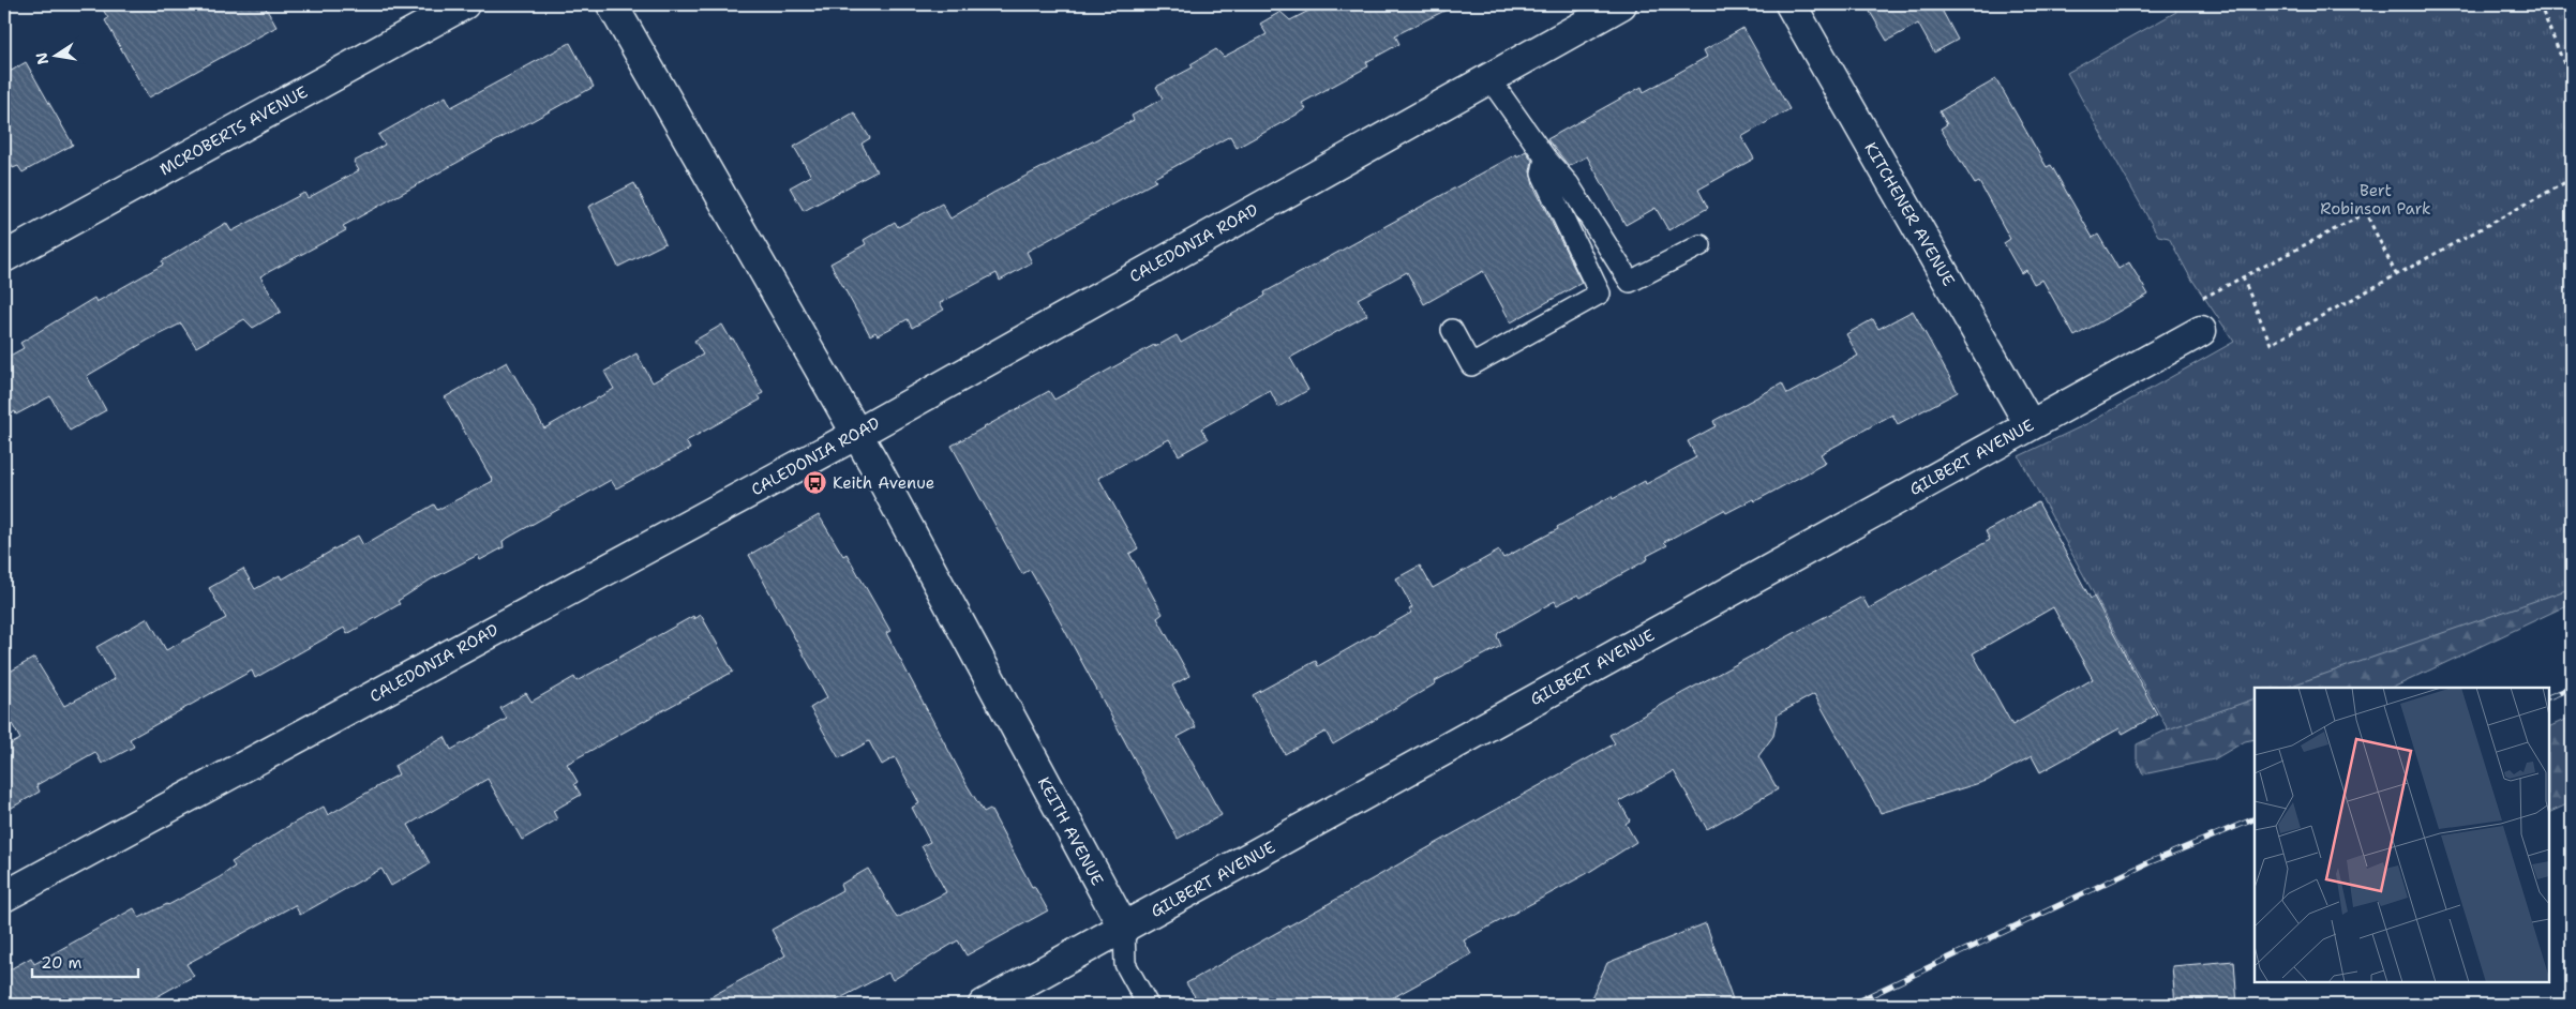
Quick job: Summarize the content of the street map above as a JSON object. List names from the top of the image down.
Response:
{
  "streets": {
    "street": [
      "MCROBERTS AVENUE",
      "KITCHENER AVENUE",
      "CALEDONIA ROAD",
      "GILBERT AVENUE",
      "KEITH AVENUE"
    ]
  },
  "crossings": [
    ["KITCHENER AVENUE", "GILBERT AVENUE"],
    ["CALEDONIA ROAD", "KEITH AVENUE"],
    ["GILBERT AVENUE", "KEITH AVENUE"]
  ],
  "parks": ["Bert Robinson Park"],
  "places": {
    "bus stop": ["Keith Avenue"]
  },
  "scale_bar": "20 m",
  "north": "left"
}
